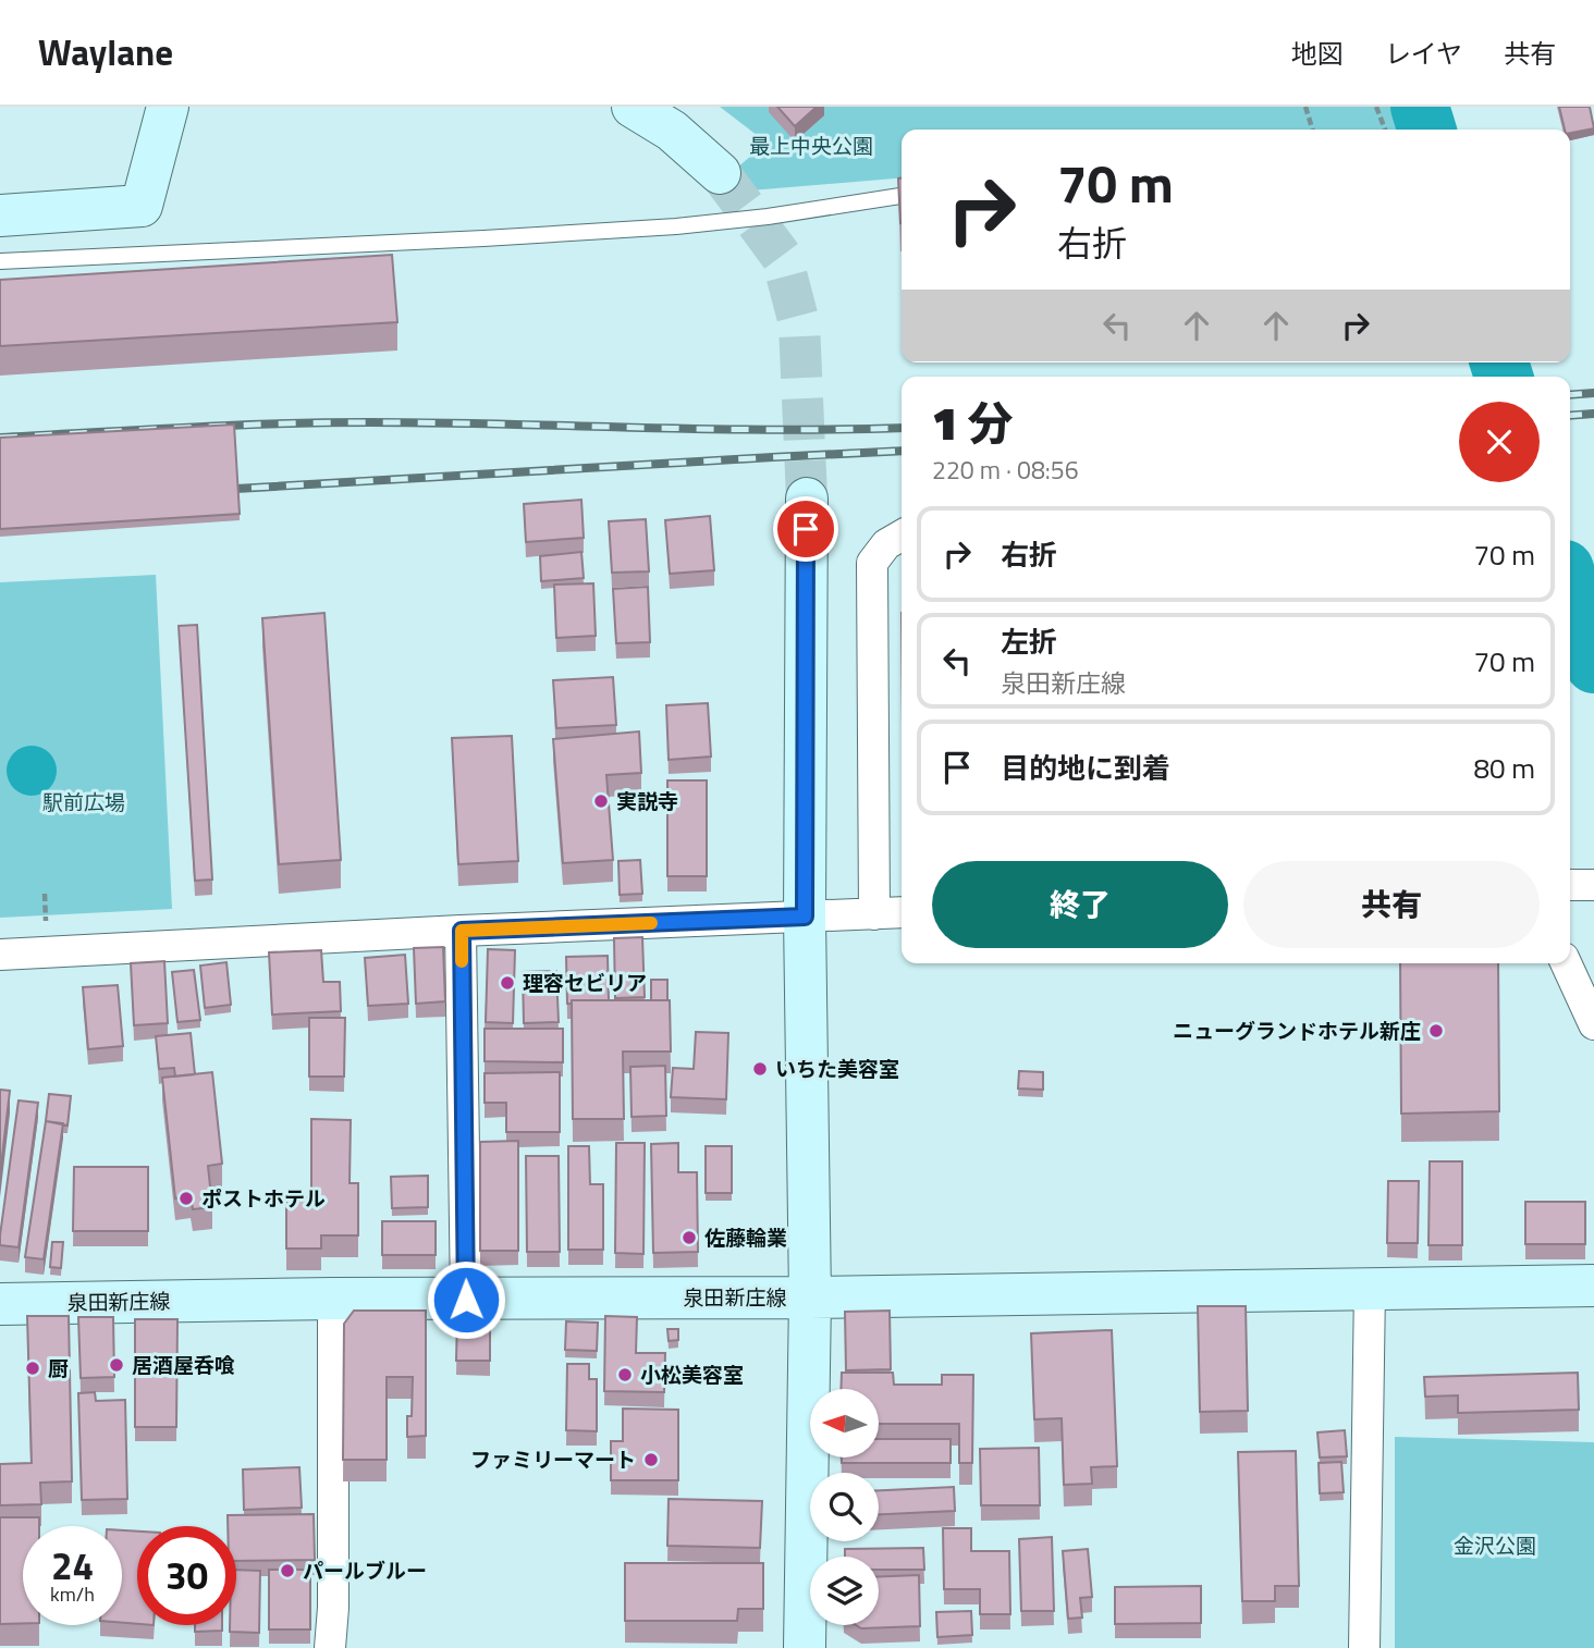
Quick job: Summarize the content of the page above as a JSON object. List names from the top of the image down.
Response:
{
  "streets": {
    "main road": ["泉田新庄線"]
  },
  "parks": ["最上中央公園", "駅前広場", "金沢公園"],
  "places": [
    "実説寺",
    "理容セビリア",
    "ニューグランドホテル新庄",
    "いちた美容室",
    "ポストホテル",
    "佐藤輪業",
    "居酒屋呑喰",
    "厨",
    "小松美容室",
    "ファミリーマート",
    "パールブルー"
  ],
  "north": "left",
  "page": {
    "header": "Waylane",
    "nav": ["地図", "レイヤ", "共有"],
    "turn": ["70 m", "右折"],
    "heading": ["1 分", "220 m · 08:56"],
    "list": [
      {
        "name": "右折",
        "value": "70 m"
      },
      {
        "name": "左折",
        "note": "泉田新庄線",
        "value": "70 m"
      },
      {
        "name": "目的地に到着",
        "value": "80 m"
      }
    ],
    "buttons": ["終了", "共有"],
    "speed": "24 km/h",
    "limit": "30"
  }
}
